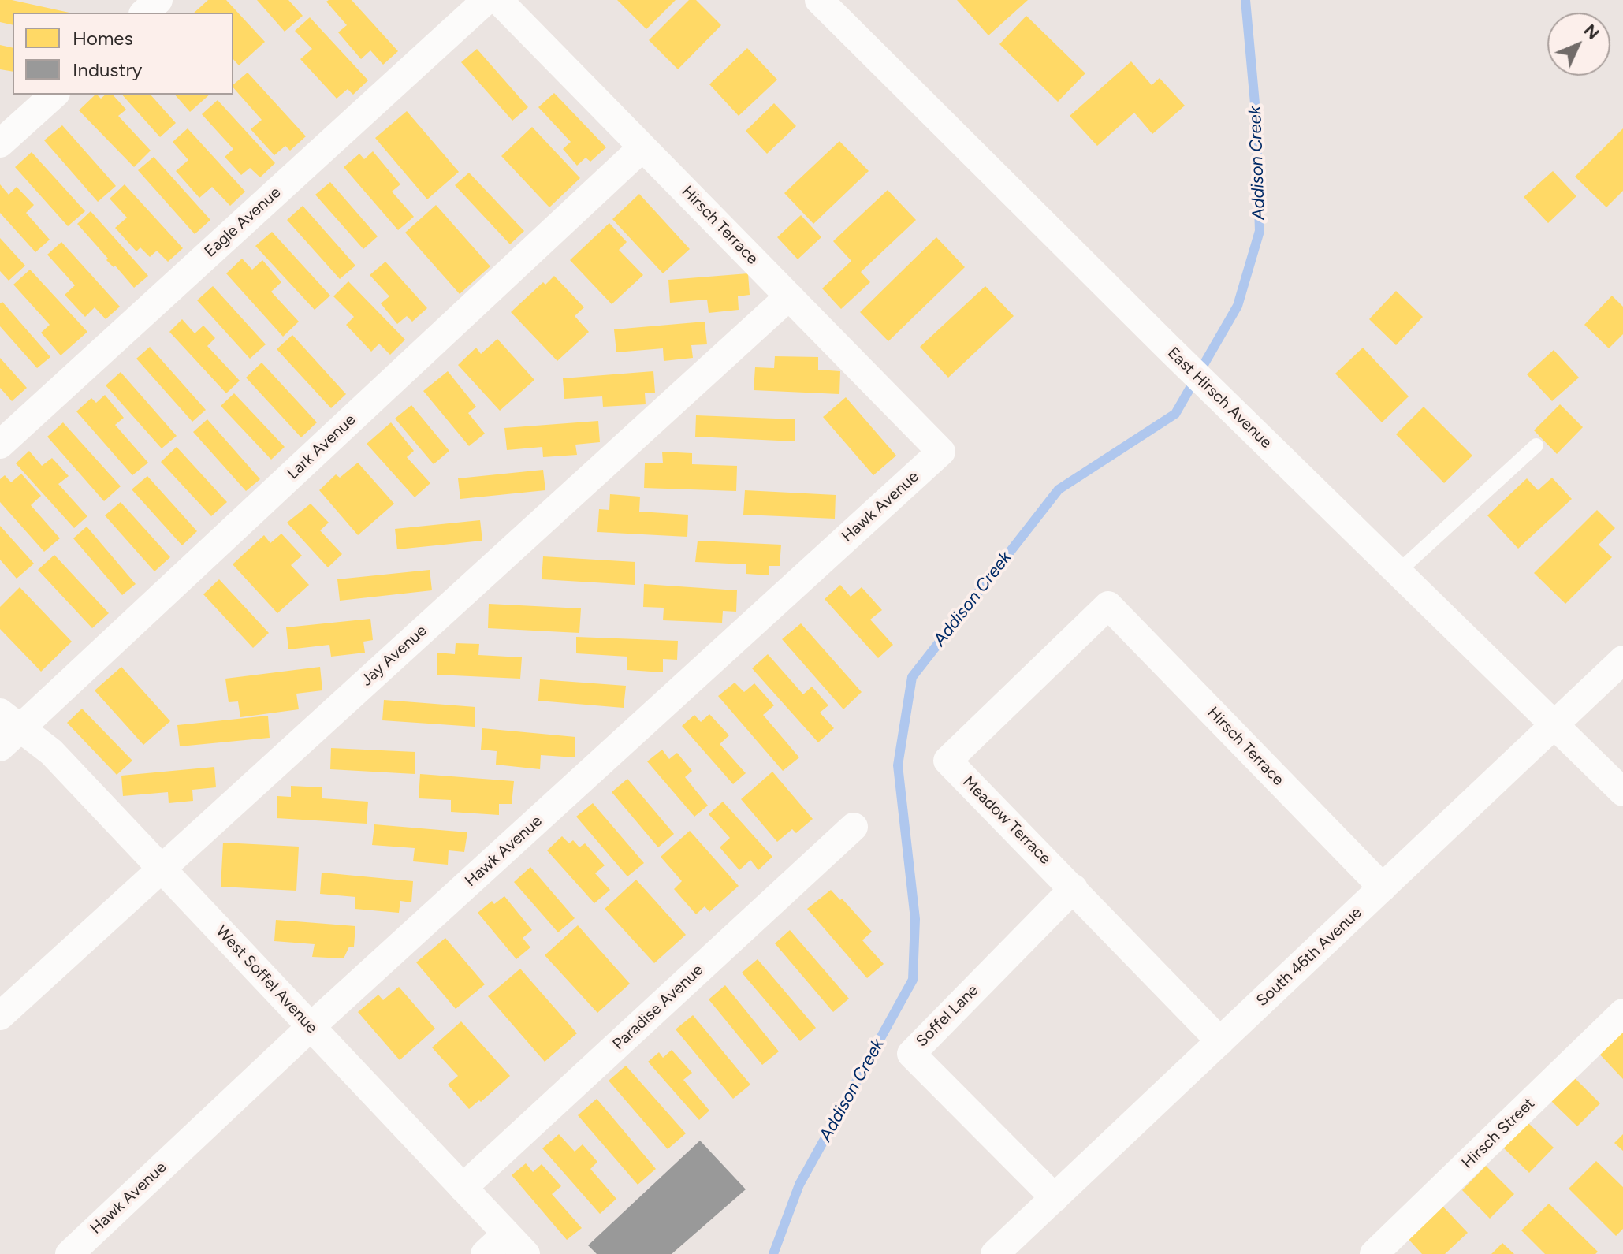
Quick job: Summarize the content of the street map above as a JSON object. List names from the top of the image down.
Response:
{
  "streets": {
    "street": [
      "Eagle Avenue",
      "Hirsch Terrace",
      "East Hirsch Avenue",
      "Lark Avenue",
      "Hawk Avenue",
      "Jay Avenue",
      "Meadow Terrace",
      "South 46th Avenue",
      "West Soffel Avenue",
      "Paradise Avenue",
      "Soffel Lane",
      "Hirsch Street"
    ]
  },
  "crossings": [
    ["Hirsch Terrace", "Lark Avenue"],
    ["Hirsch Terrace", "Hawk Avenue"],
    ["Hirsch Terrace", "Jay Avenue"],
    ["Hirsch Terrace", "Meadow Terrace"],
    ["Hirsch Terrace", "South 46th Avenue"],
    ["East Hirsch Avenue", "South 46th Avenue"],
    ["Lark Avenue", "West Soffel Avenue"],
    ["Hawk Avenue", "West Soffel Avenue"],
    ["Jay Avenue", "West Soffel Avenue"],
    ["Meadow Terrace", "South 46th Avenue"],
    ["Meadow Terrace", "Soffel Lane"],
    ["South 46th Avenue", "Soffel Lane"],
    ["West Soffel Avenue", "Paradise Avenue"]
  ],
  "water": ["Addison Creek"],
  "legend": ["Homes", "Industry"],
  "north": "top right"
}
